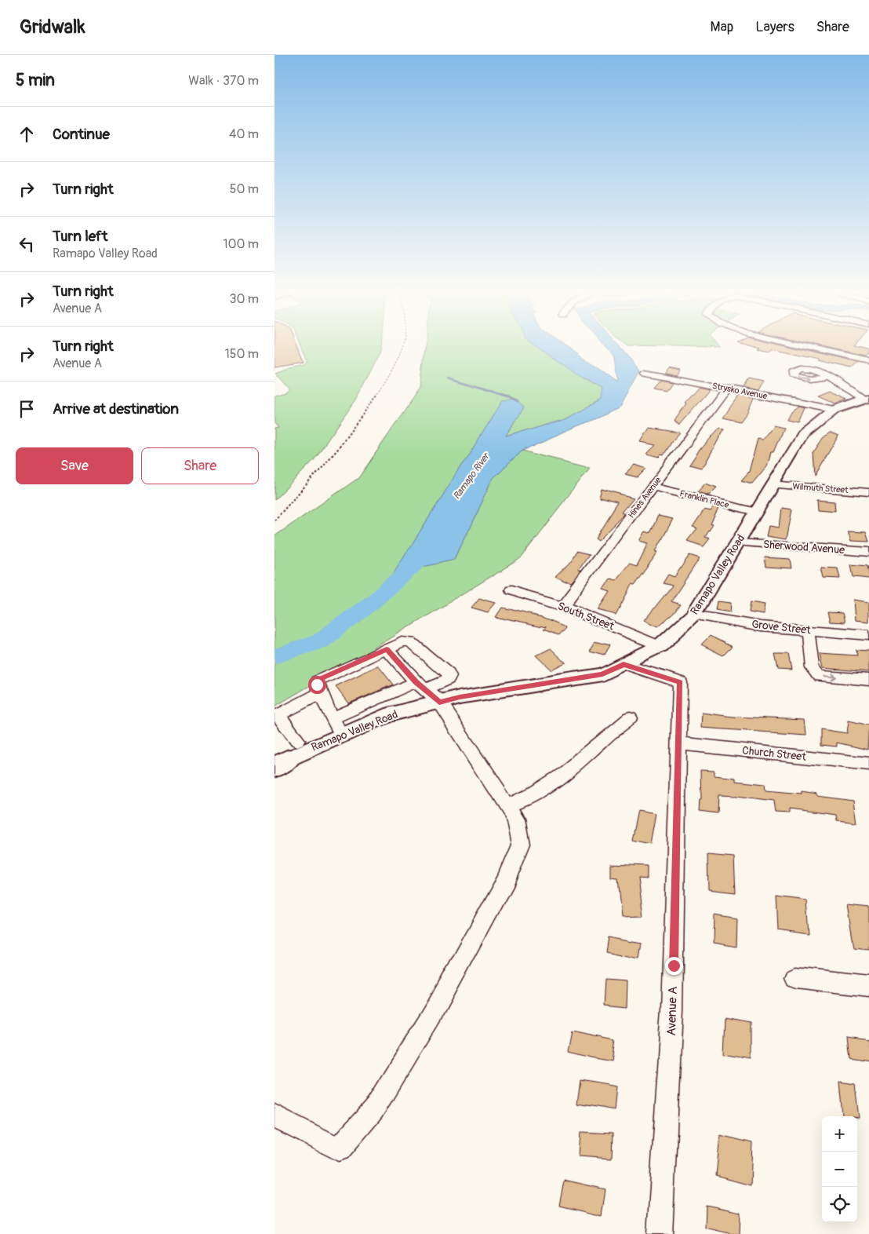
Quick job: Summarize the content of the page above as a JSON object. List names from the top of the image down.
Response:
{
  "streets": {
    "main road": ["Ramapo Valley Road"],
    "street": [
      "Strysko Avenue",
      "Wilmuth Street",
      "Hines Avenue",
      "Franklin Place",
      "Sherwood Avenue",
      "South Street",
      "Grove Street",
      "Church Street",
      "Avenue A"
    ]
  },
  "crossings": [
    ["Strysko Avenue", "Hines Avenue"],
    ["Strysko Avenue", "Ramapo Valley Road"],
    ["Wilmuth Street", "Ramapo Valley Road"],
    ["Hines Avenue", "Franklin Place"],
    ["Hines Avenue", "South Street"],
    ["Franklin Place", "Ramapo Valley Road"],
    ["Sherwood Avenue", "Ramapo Valley Road"],
    ["Ramapo Valley Road", "South Street"],
    ["Ramapo Valley Road", "Grove Street"],
    ["Ramapo Valley Road", "Avenue A"],
    ["Church Street", "Avenue A"]
  ],
  "water": ["Ramapo River"],
  "page": {
    "header": "Gridwalk",
    "nav": ["Map", "Layers", "Share"],
    "heading": ["5 min", "Walk · 370 m"],
    "list": [
      ["Continue", "40 m"],
      ["Turn right", "50 m"],
      ["Turn left", "Ramapo Valley Road", "100 m"],
      ["Turn right", "Avenue A", "30 m"],
      ["Turn right", "Avenue A", "150 m"],
      "Arrive at destination"
    ],
    "buttons": ["Save", "Share"],
    "map_buttons": ["+", "−"]
  }
}
